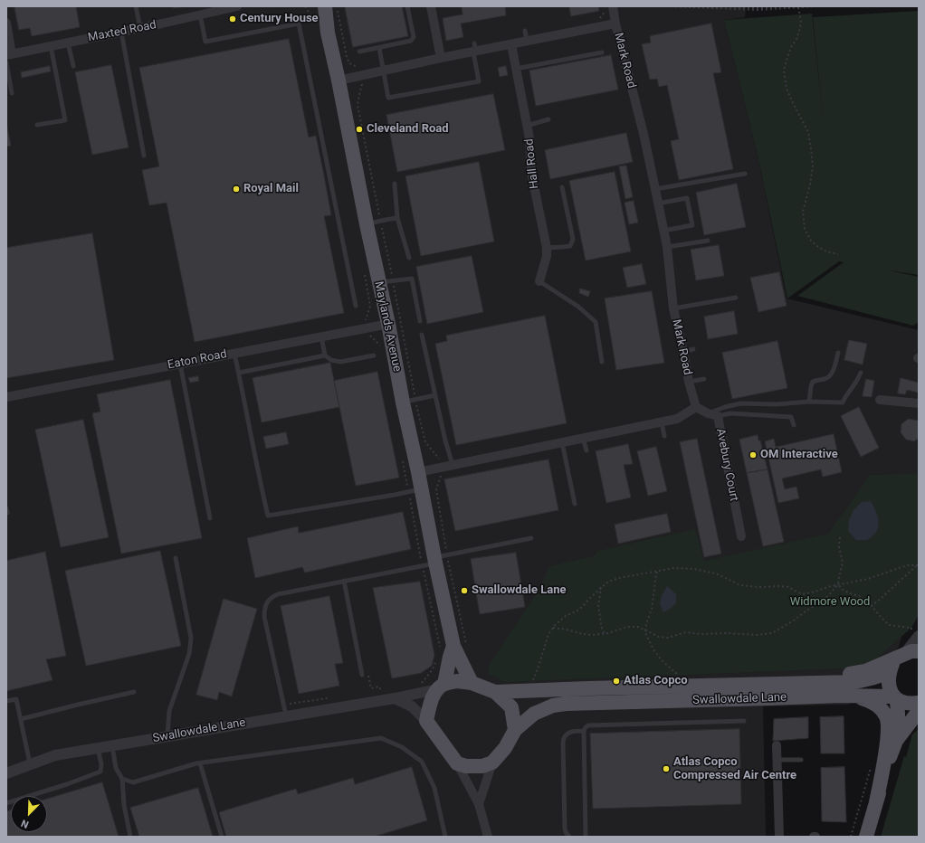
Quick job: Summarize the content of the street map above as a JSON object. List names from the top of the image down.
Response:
{
  "streets": {
    "main road": ["Maylands Avenue", "Swallowdale Lane"],
    "street": [
      "Maxted Road",
      "Mark Road",
      "Hall Road",
      "Eaton Road",
      "Avebury Court"
    ]
  },
  "crossings": [
    ["Mark Road", "Avebury Court"],
    ["Maylands Avenue", "Eaton Road"],
    ["Maylands Avenue", "Swallowdale Lane"]
  ],
  "parks": ["Widmore Wood"],
  "places": [
    "Century House",
    "Cleveland Road",
    "Royal Mail",
    "OM Interactive",
    "Swallowdale Lane",
    "Atlas Copco",
    "Atlas Copco Compressed Air Centre"
  ],
  "north": "bottom left"
}
